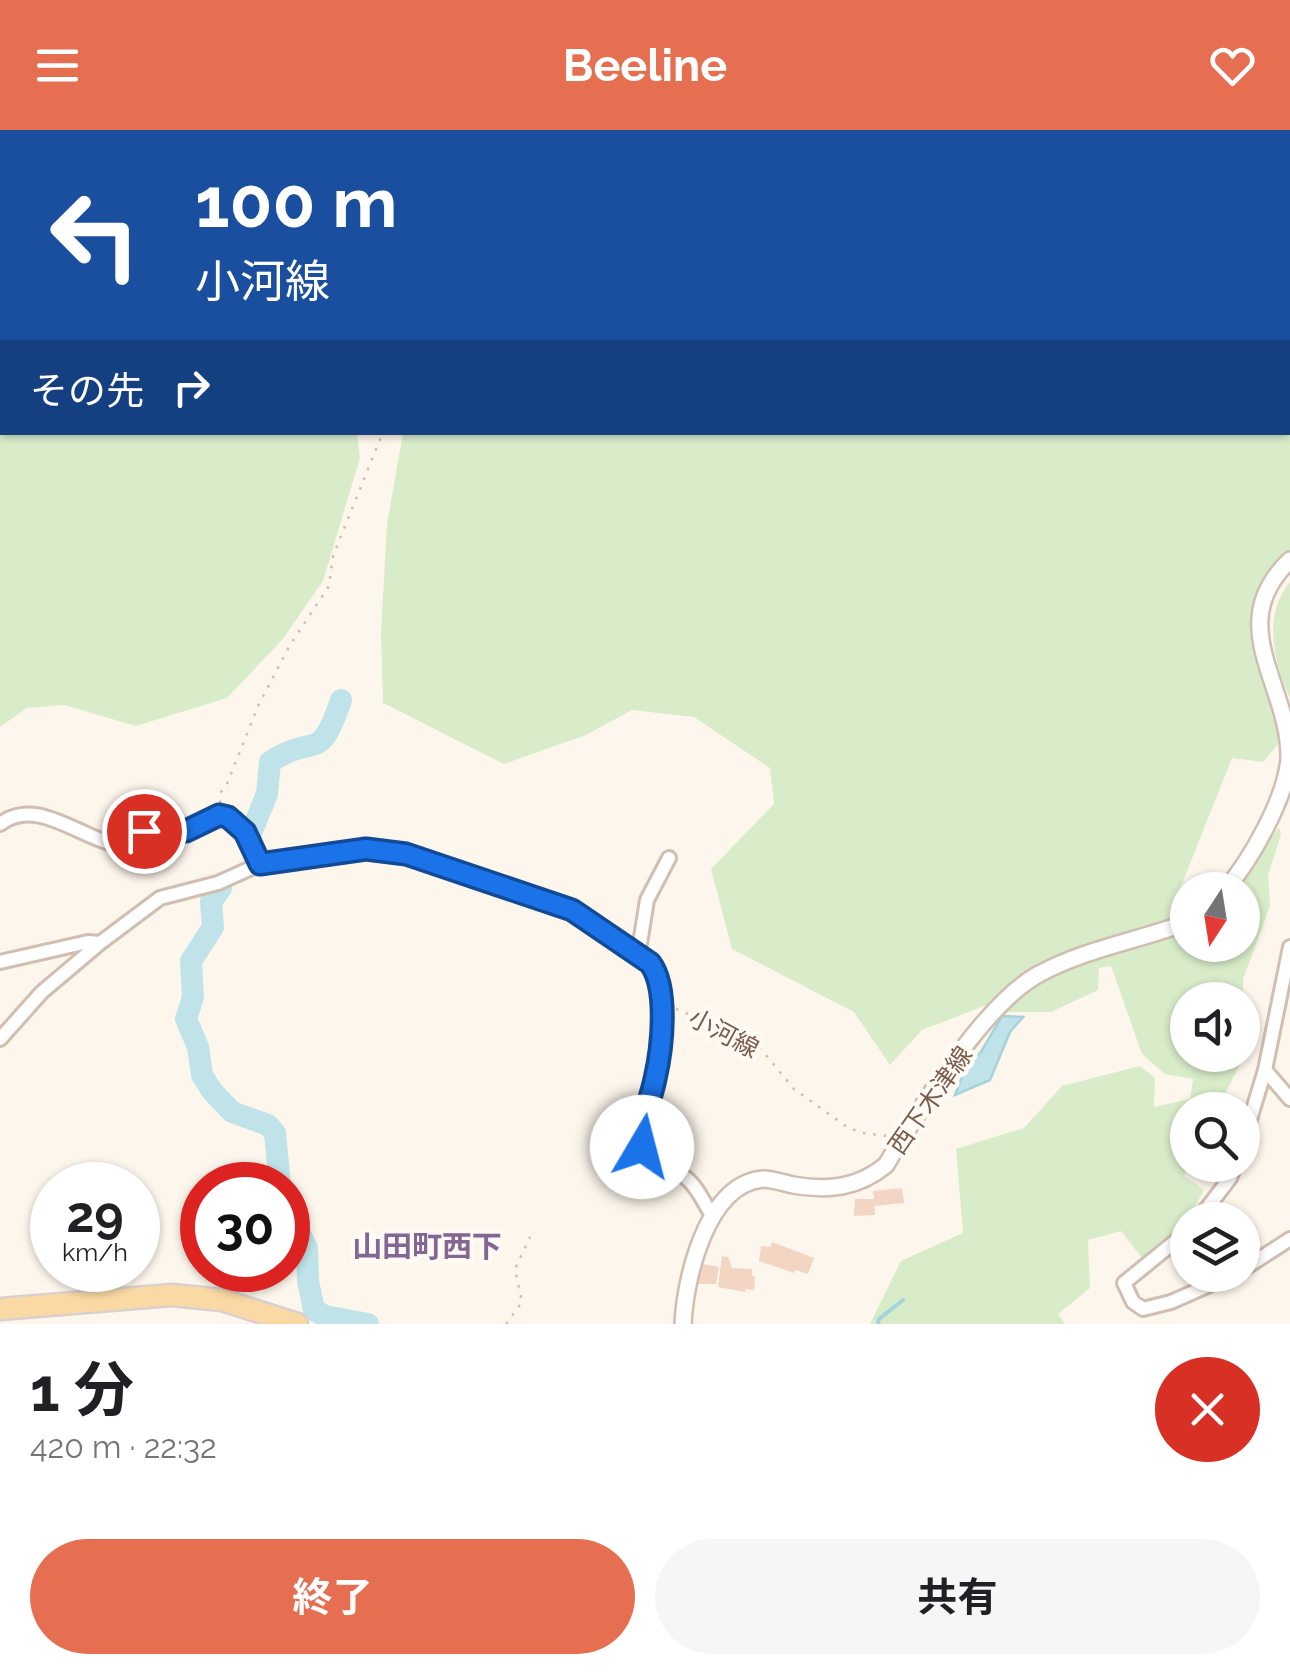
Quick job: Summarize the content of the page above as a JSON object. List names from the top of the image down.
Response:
{
  "streets": {
    "street": ["小河線", "西下木津線"]
  },
  "crossings": [
    ["小河線", "西下木津線"]
  ],
  "districts": ["山田町西下"],
  "north": "bottom",
  "page": {
    "header": "Beeline",
    "turn": ["100 m", "小河線"],
    "then": "その先",
    "speed": "29 km/h",
    "limit": "30",
    "heading": ["1 分", "420 m · 22:32"],
    "buttons": ["終了", "共有"]
  }
}
